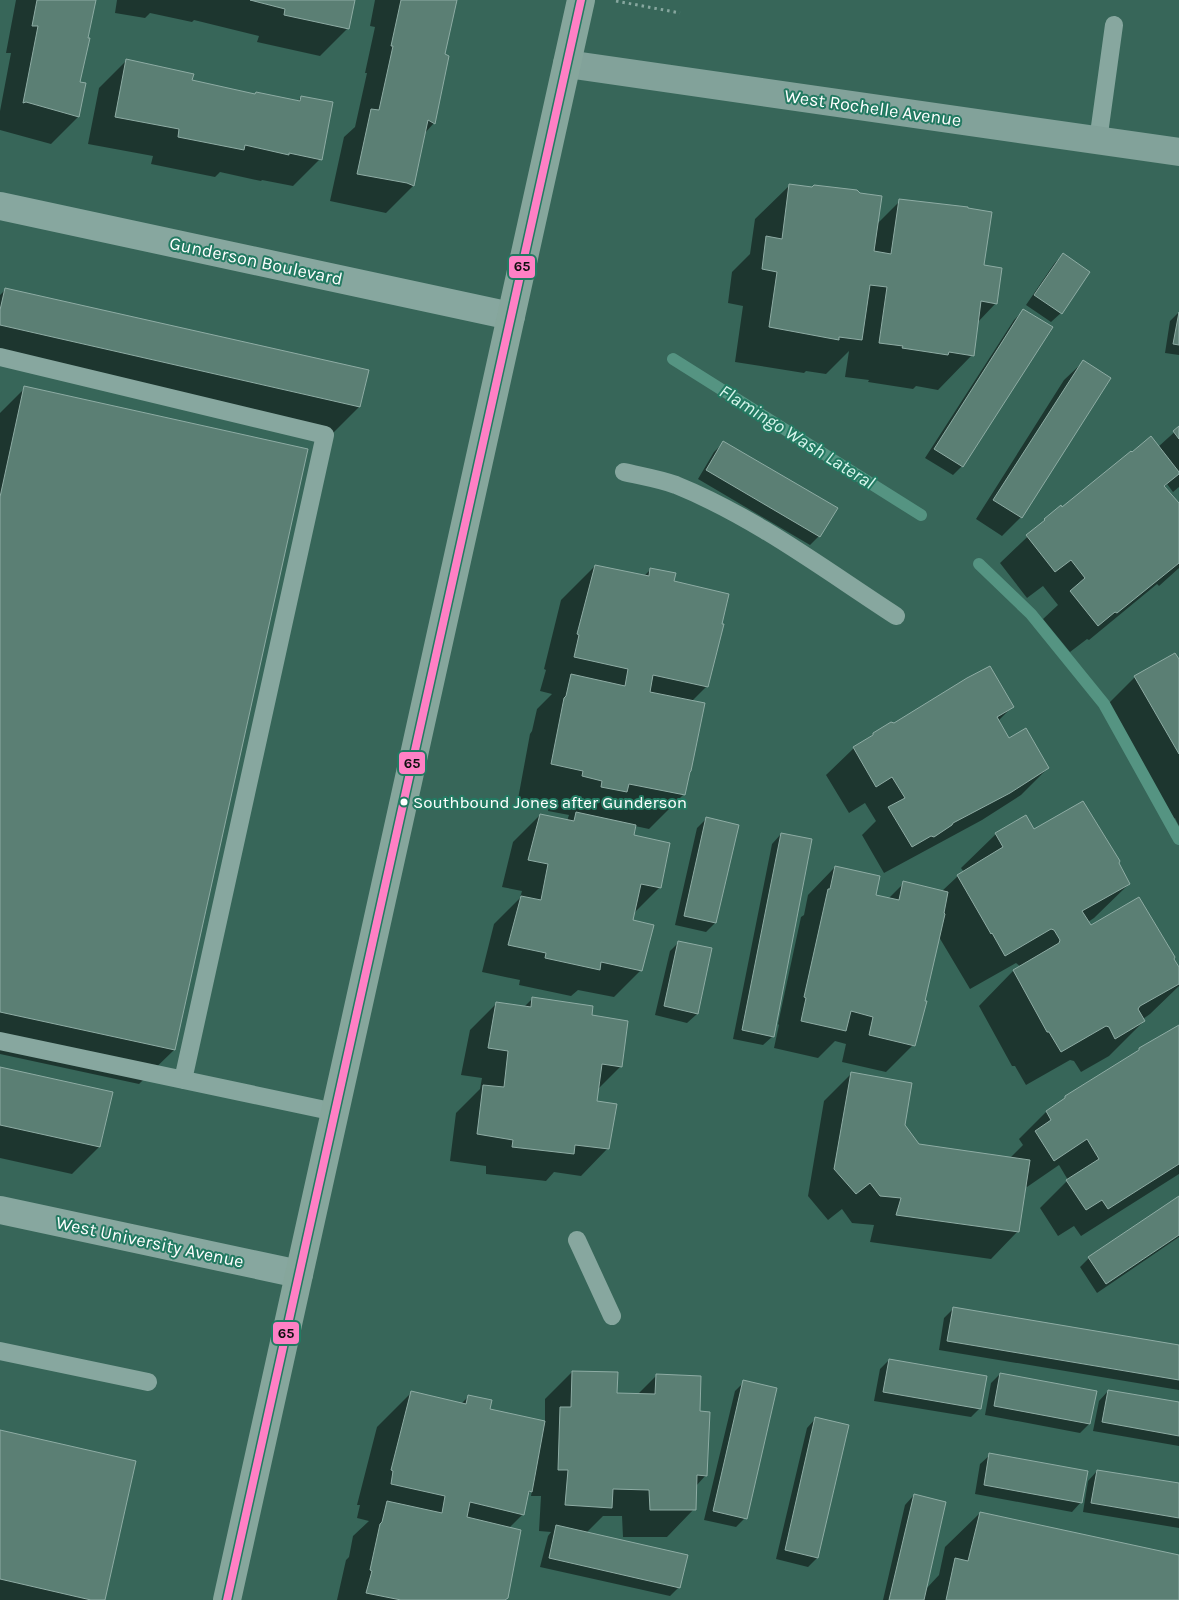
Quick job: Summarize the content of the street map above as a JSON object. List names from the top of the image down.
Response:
{
  "streets": {
    "street": ["West Rochelle Avenue", "Gunderson Boulevard", "West University Avenue"]
  },
  "water": ["Flamingo Wash Lateral"],
  "places": ["Southbound Jones after Gunderson"],
  "lines": ["transit line 65"]
}
